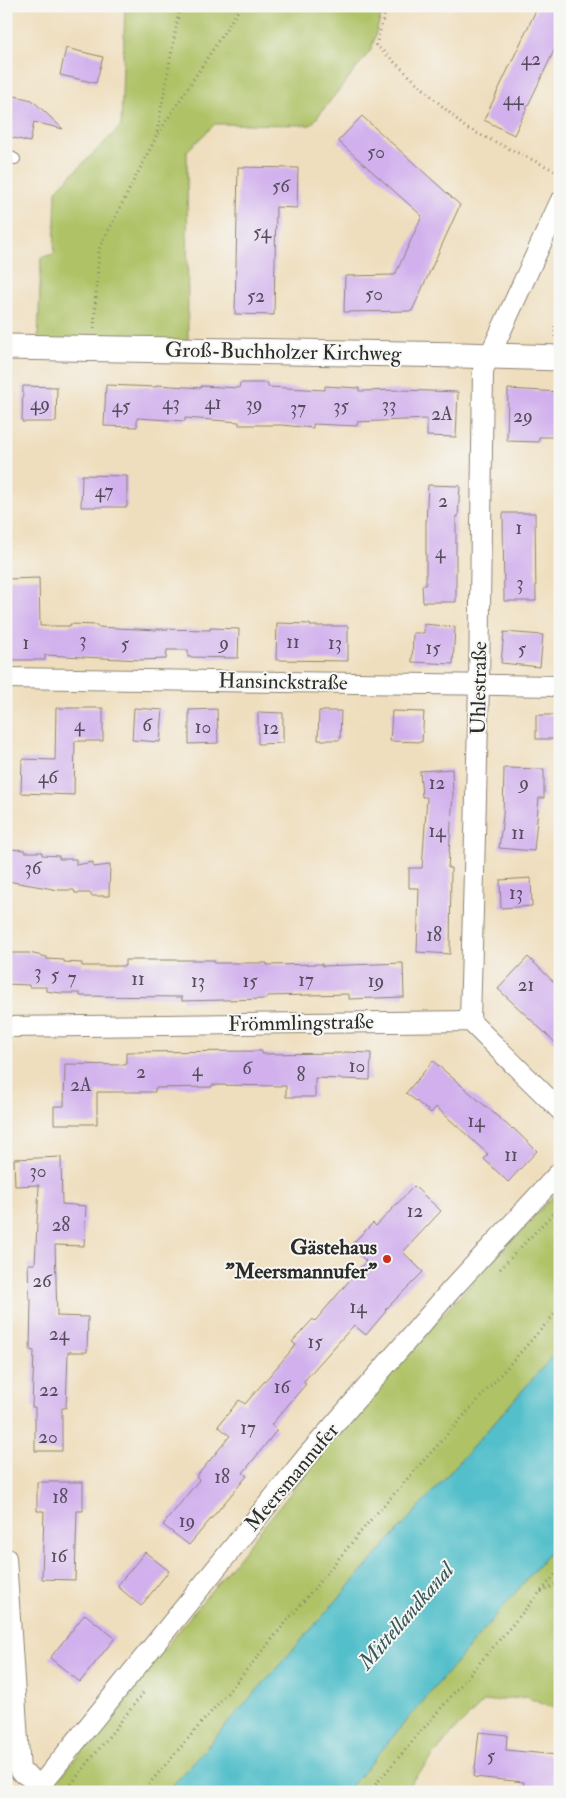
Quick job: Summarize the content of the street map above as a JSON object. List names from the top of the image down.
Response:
{
  "streets": {
    "street": [
      "Groß-Buchholzer Kirchweg",
      "Hansinckstraße",
      "Uhlestraße",
      "Frömmlingstraße",
      "Meersmannufer"
    ]
  },
  "crossings": [
    ["Groß-Buchholzer Kirchweg", "Uhlestraße"],
    ["Hansinckstraße", "Uhlestraße"],
    ["Uhlestraße", "Frömmlingstraße"]
  ],
  "water": ["Mittellandkanal"],
  "places": ["Gästehaus \"Meersmannufer\""],
  "house_numbers": [
    "42",
    "44",
    "50",
    "56",
    "54",
    "50",
    "52",
    "43",
    "41",
    "49",
    "39",
    "33",
    "45",
    "35",
    "37",
    "2A",
    "29",
    "47",
    "2",
    "1",
    "4",
    "3",
    "3",
    "11",
    "1",
    "9",
    "13",
    "5",
    "15",
    "5",
    "4",
    "6",
    "10",
    "12",
    "46",
    "12",
    "9",
    "14",
    "11",
    "36",
    "13",
    "18",
    "3",
    "5",
    "7",
    "11",
    "17",
    "13",
    "15",
    "19",
    "21",
    "10",
    "6",
    "4",
    "2",
    "8",
    "2A",
    "14",
    "11",
    "30",
    "12",
    "28",
    "26",
    "14",
    "24",
    "15",
    "16",
    "22",
    "17",
    "20",
    "18",
    "18",
    "19",
    "16",
    "5"
  ]
}
